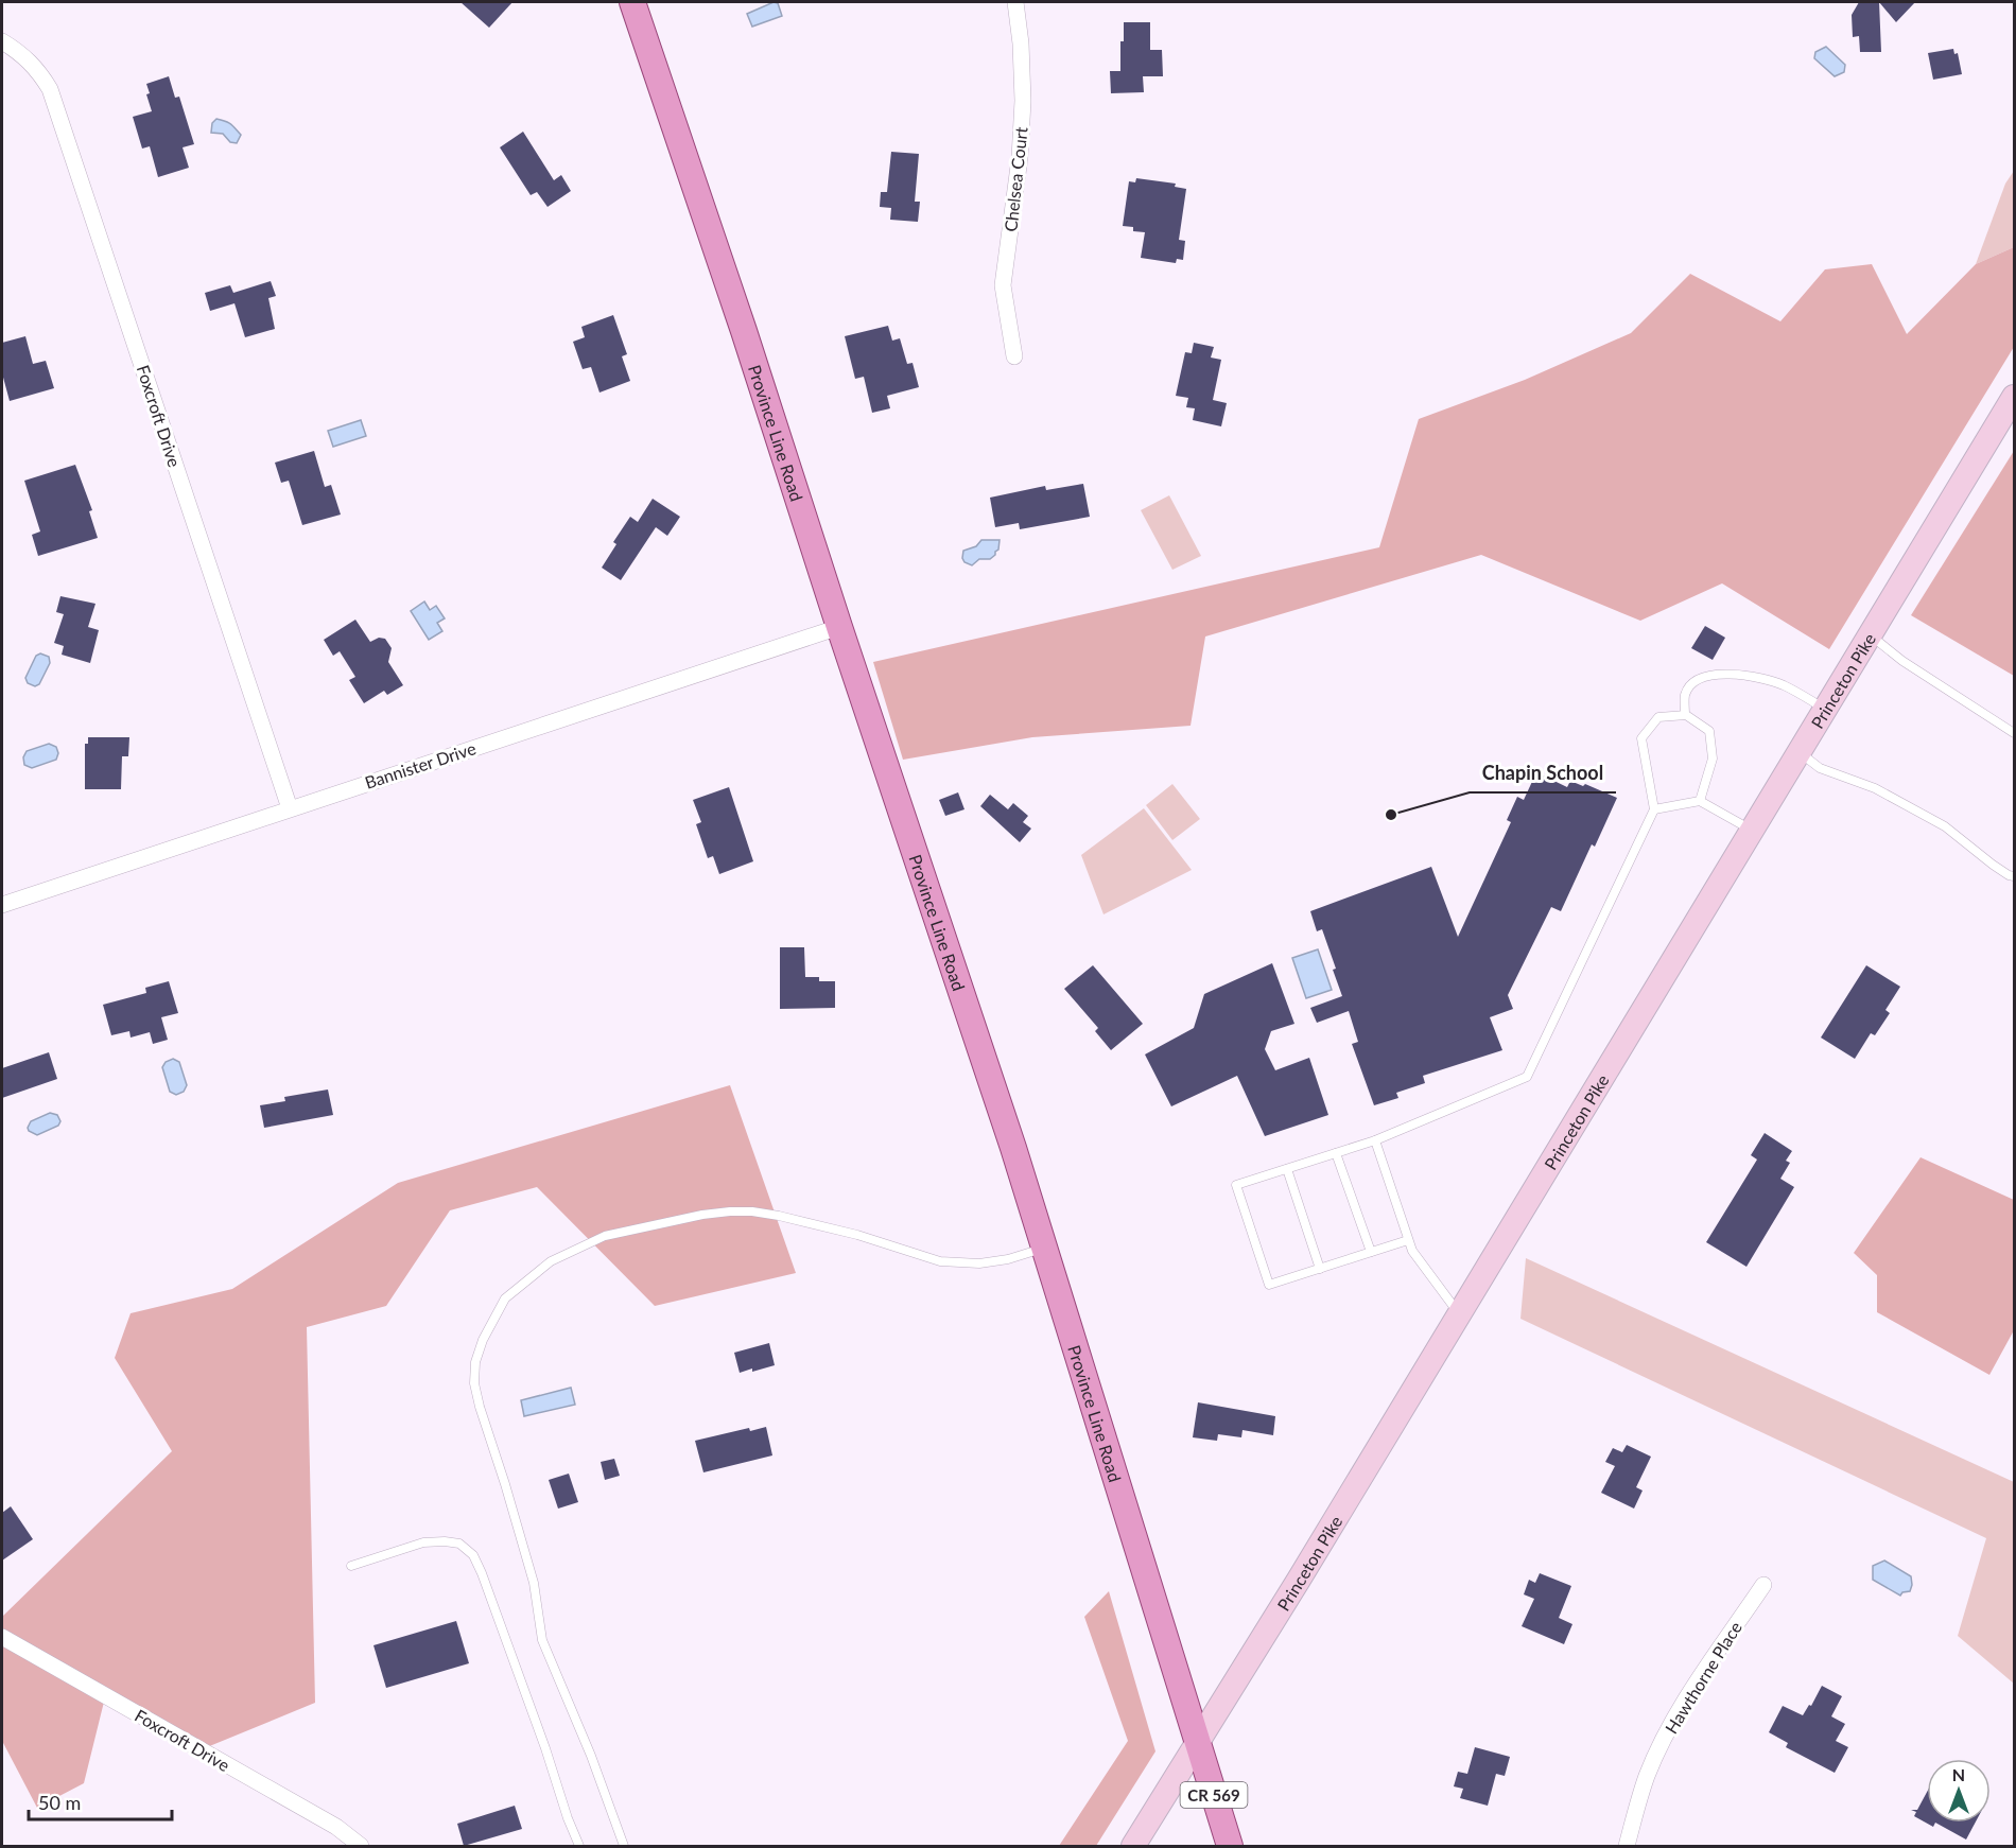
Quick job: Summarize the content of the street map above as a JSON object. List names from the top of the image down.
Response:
{
  "streets": {
    "main road": ["Province Line Road", "Princeton Pike", "CR 569"],
    "street": [
      "Chelsea Court",
      "Foxcroft Drive",
      "Bannister Drive",
      "Hawthorne Place"
    ]
  },
  "crossings": [
    ["Foxcroft Drive", "Bannister Drive"],
    ["Province Line Road", "Princeton Pike"],
    ["Province Line Road", "Bannister Drive"]
  ],
  "places": ["Chapin School"],
  "scale_bar": "50 m",
  "north": "top"
}
